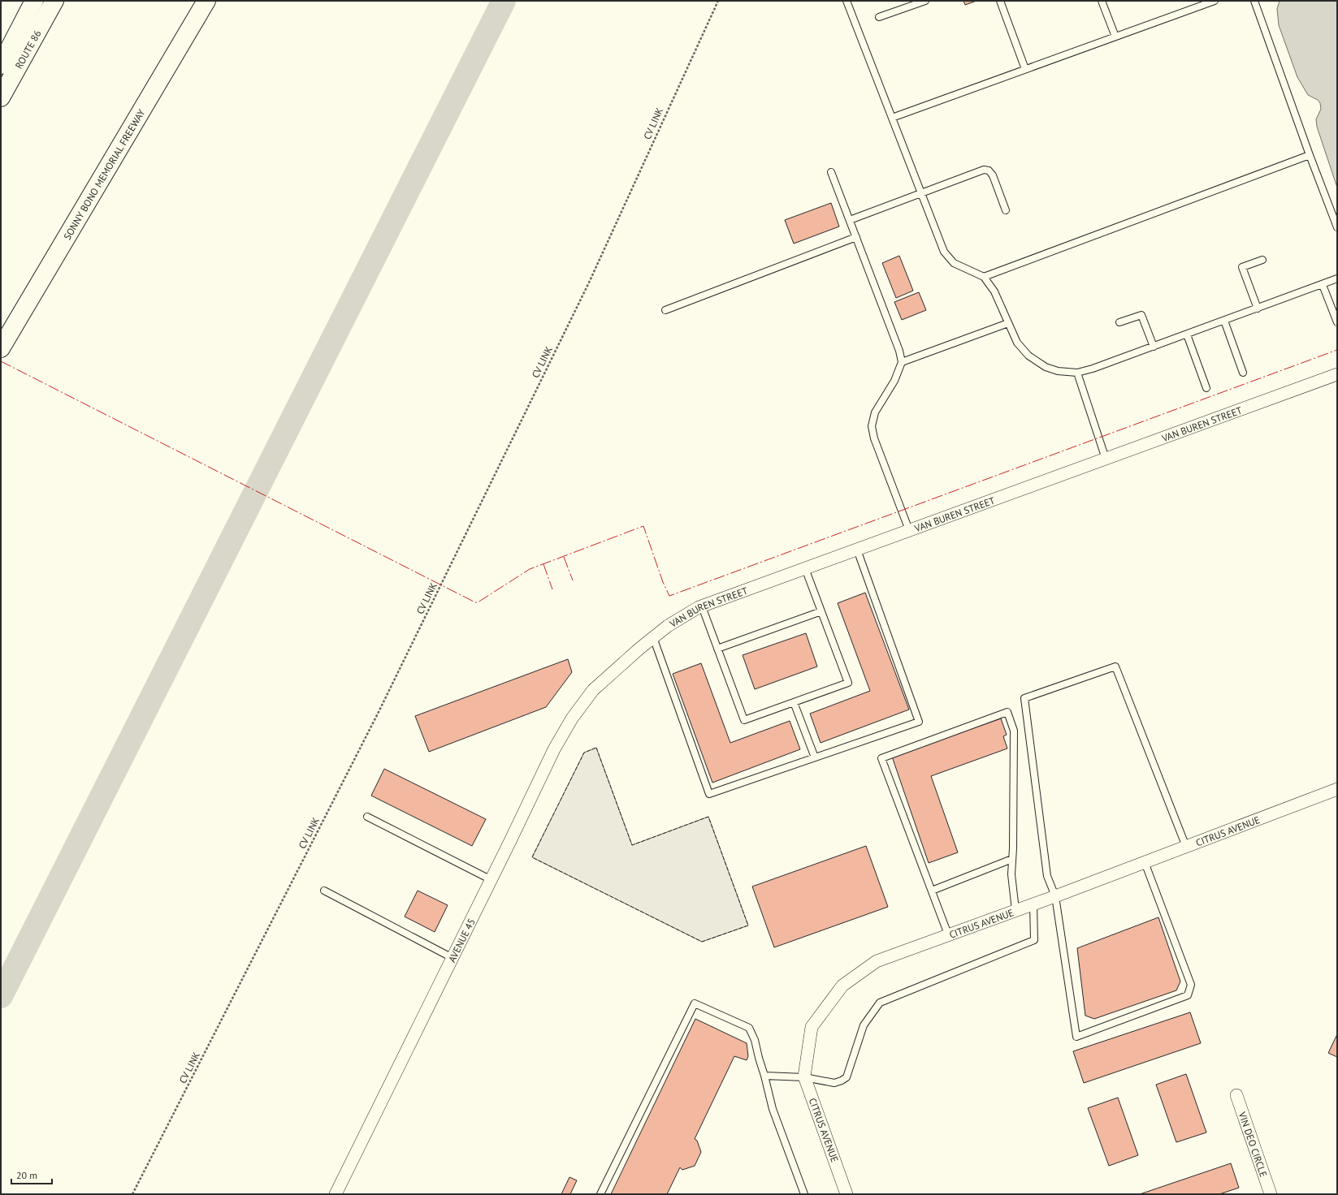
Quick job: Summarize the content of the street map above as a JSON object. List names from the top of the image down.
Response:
{
  "streets": {
    "highway": ["ROUTE 86", "SONNY BONO MEMORIAL FREEWAY"],
    "street": [
      "VAN BUREN STREET",
      "CITRUS AVENUE",
      "AVENUE 45",
      "VIN DEO CIRCLE"
    ],
    "path": ["CV LINK"]
  },
  "crossings": [
    ["VAN BUREN STREET", "AVENUE 45"]
  ],
  "scale_bar": "20 m"
}
